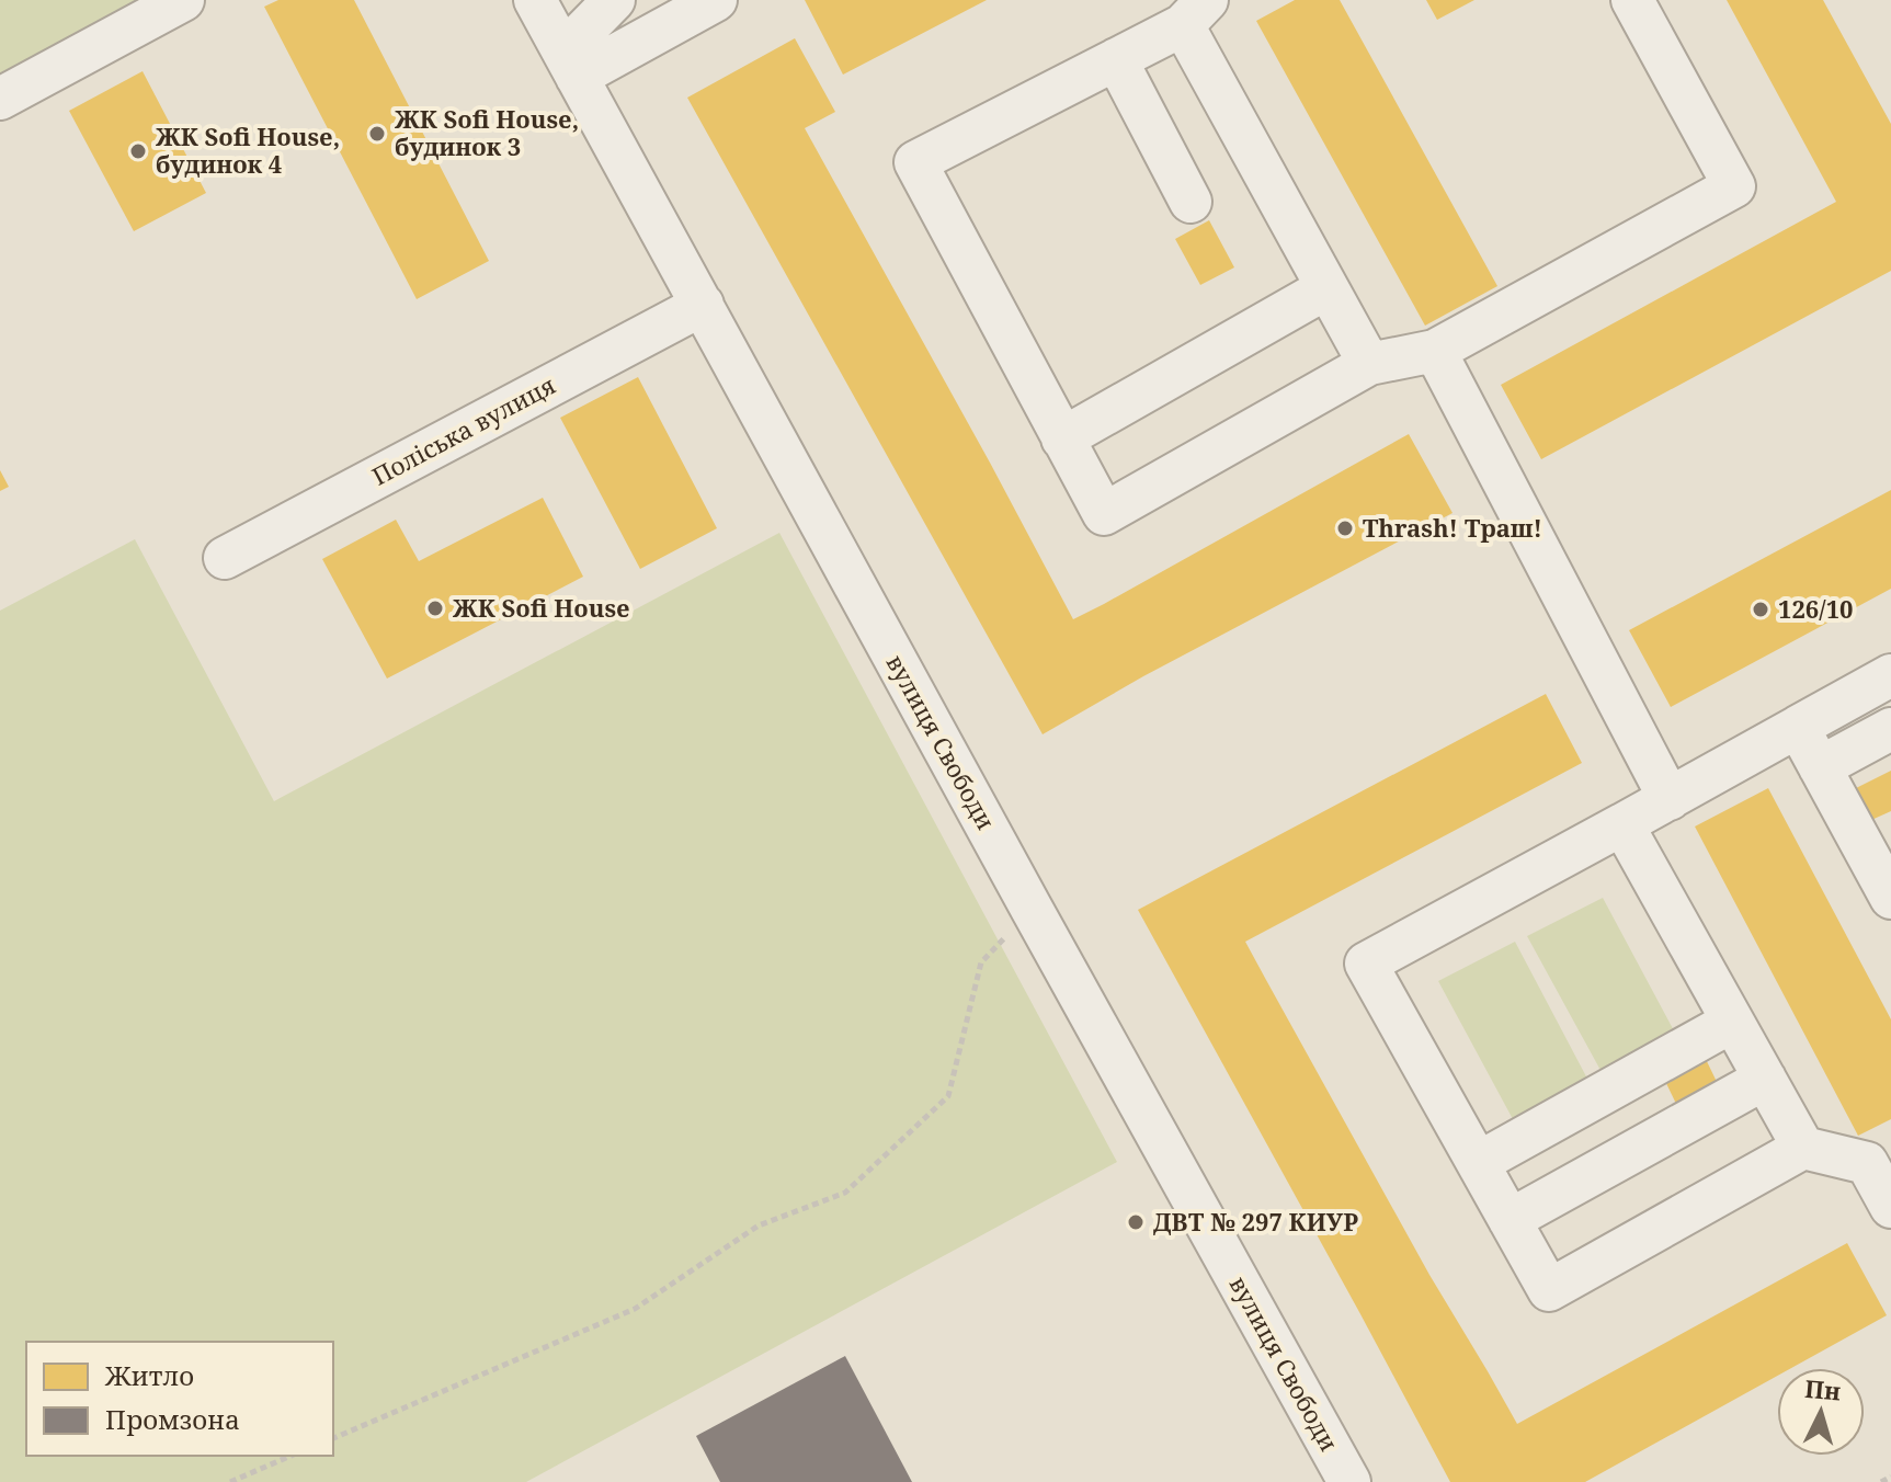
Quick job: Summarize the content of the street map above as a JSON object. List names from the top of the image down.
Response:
{
  "streets": {
    "street": ["Поліська вулиця", "вулиця Свободи"]
  },
  "crossings": [
    ["Поліська вулиця", "вулиця Свободи"]
  ],
  "places": [
    "ЖК Sofi House, будинок 3",
    "ЖК Sofi House, будинок 4",
    "Thrash! Траш!",
    "ЖК Sofi House",
    "126/10",
    "ДВТ № 297 КИУР"
  ],
  "legend": ["Житло", "Промзона"],
  "north": "top"
}
